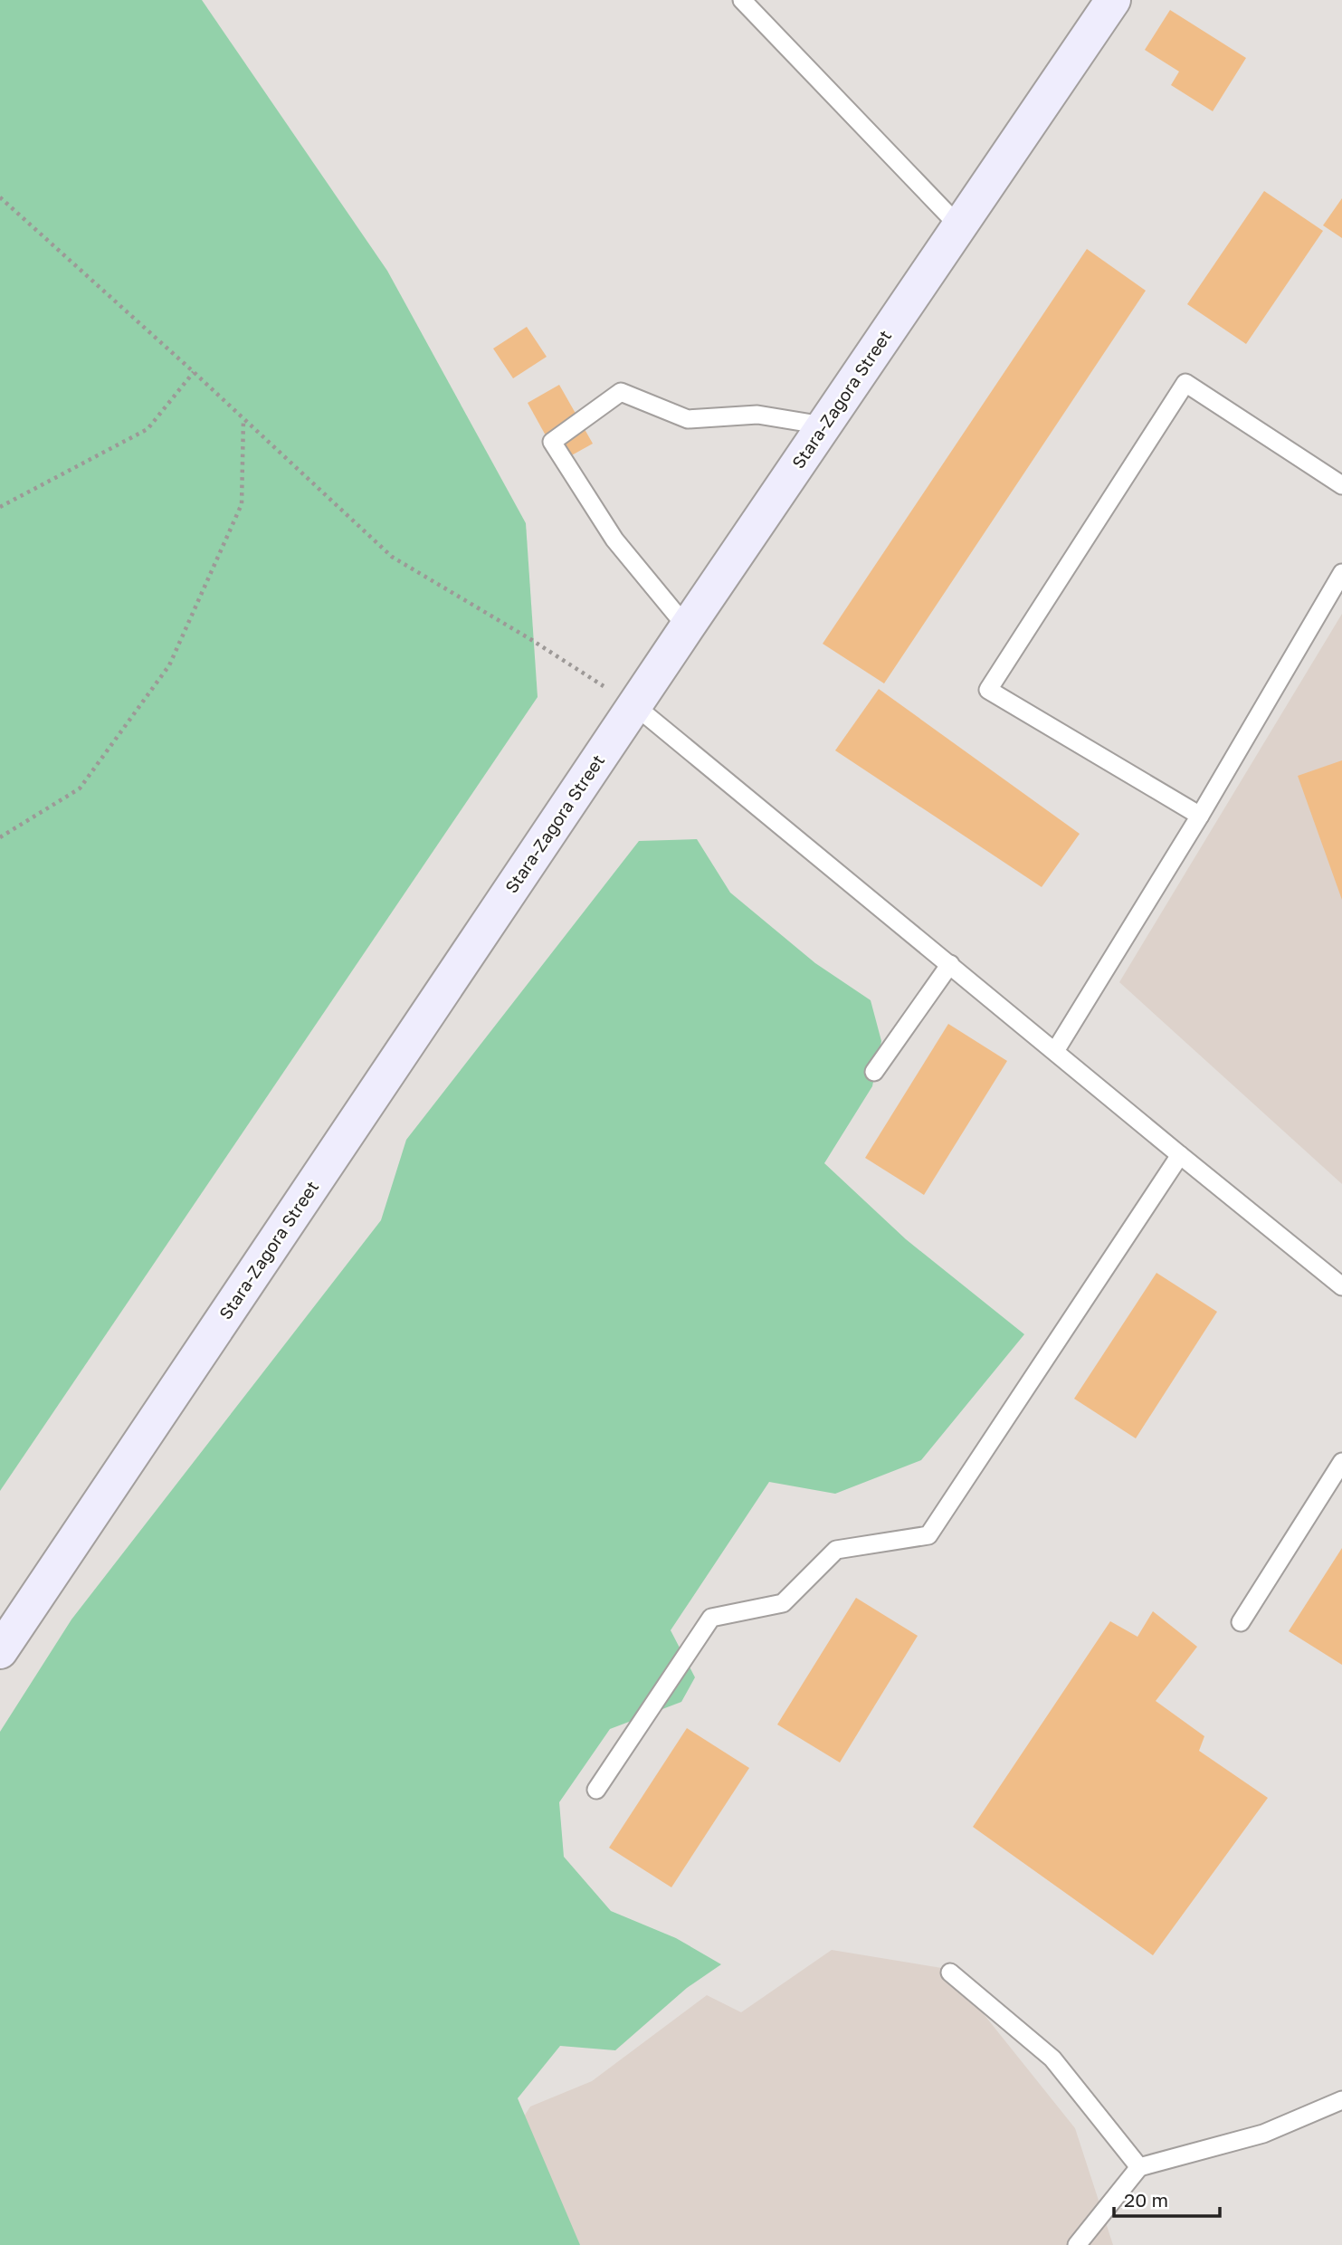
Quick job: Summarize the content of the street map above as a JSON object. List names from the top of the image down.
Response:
{
  "streets": {
    "main road": ["Stara-Zagora Street"]
  },
  "scale_bar": "20 m"
}
